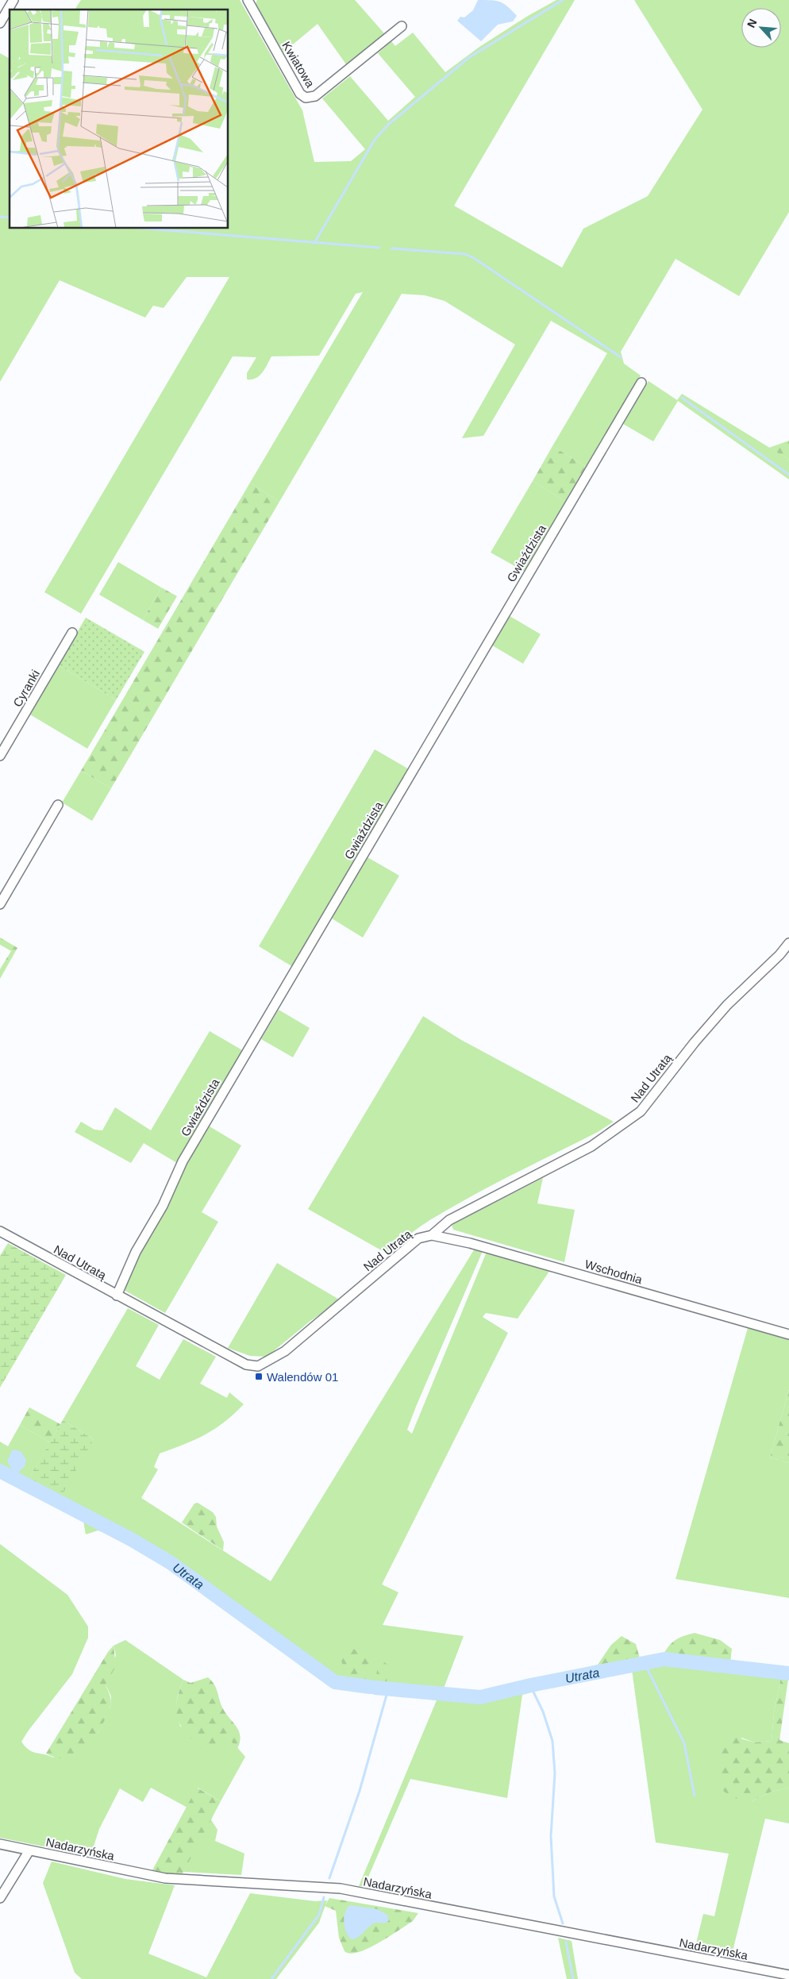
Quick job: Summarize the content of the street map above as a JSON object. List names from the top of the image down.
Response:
{
  "streets": {
    "street": [
      "Kwiatowa",
      "Gwiaździsta",
      "Cyranki",
      "Nad Utratą",
      "Wschodnia",
      "Nadarzyńska"
    ]
  },
  "crossings": [
    ["Gwiaździsta", "Nad Utratą"],
    ["Nad Utratą", "Wschodnia"]
  ],
  "water": ["Utrata"],
  "places": {
    "transit": ["Walendów 01"]
  },
  "north": "top left"
}
